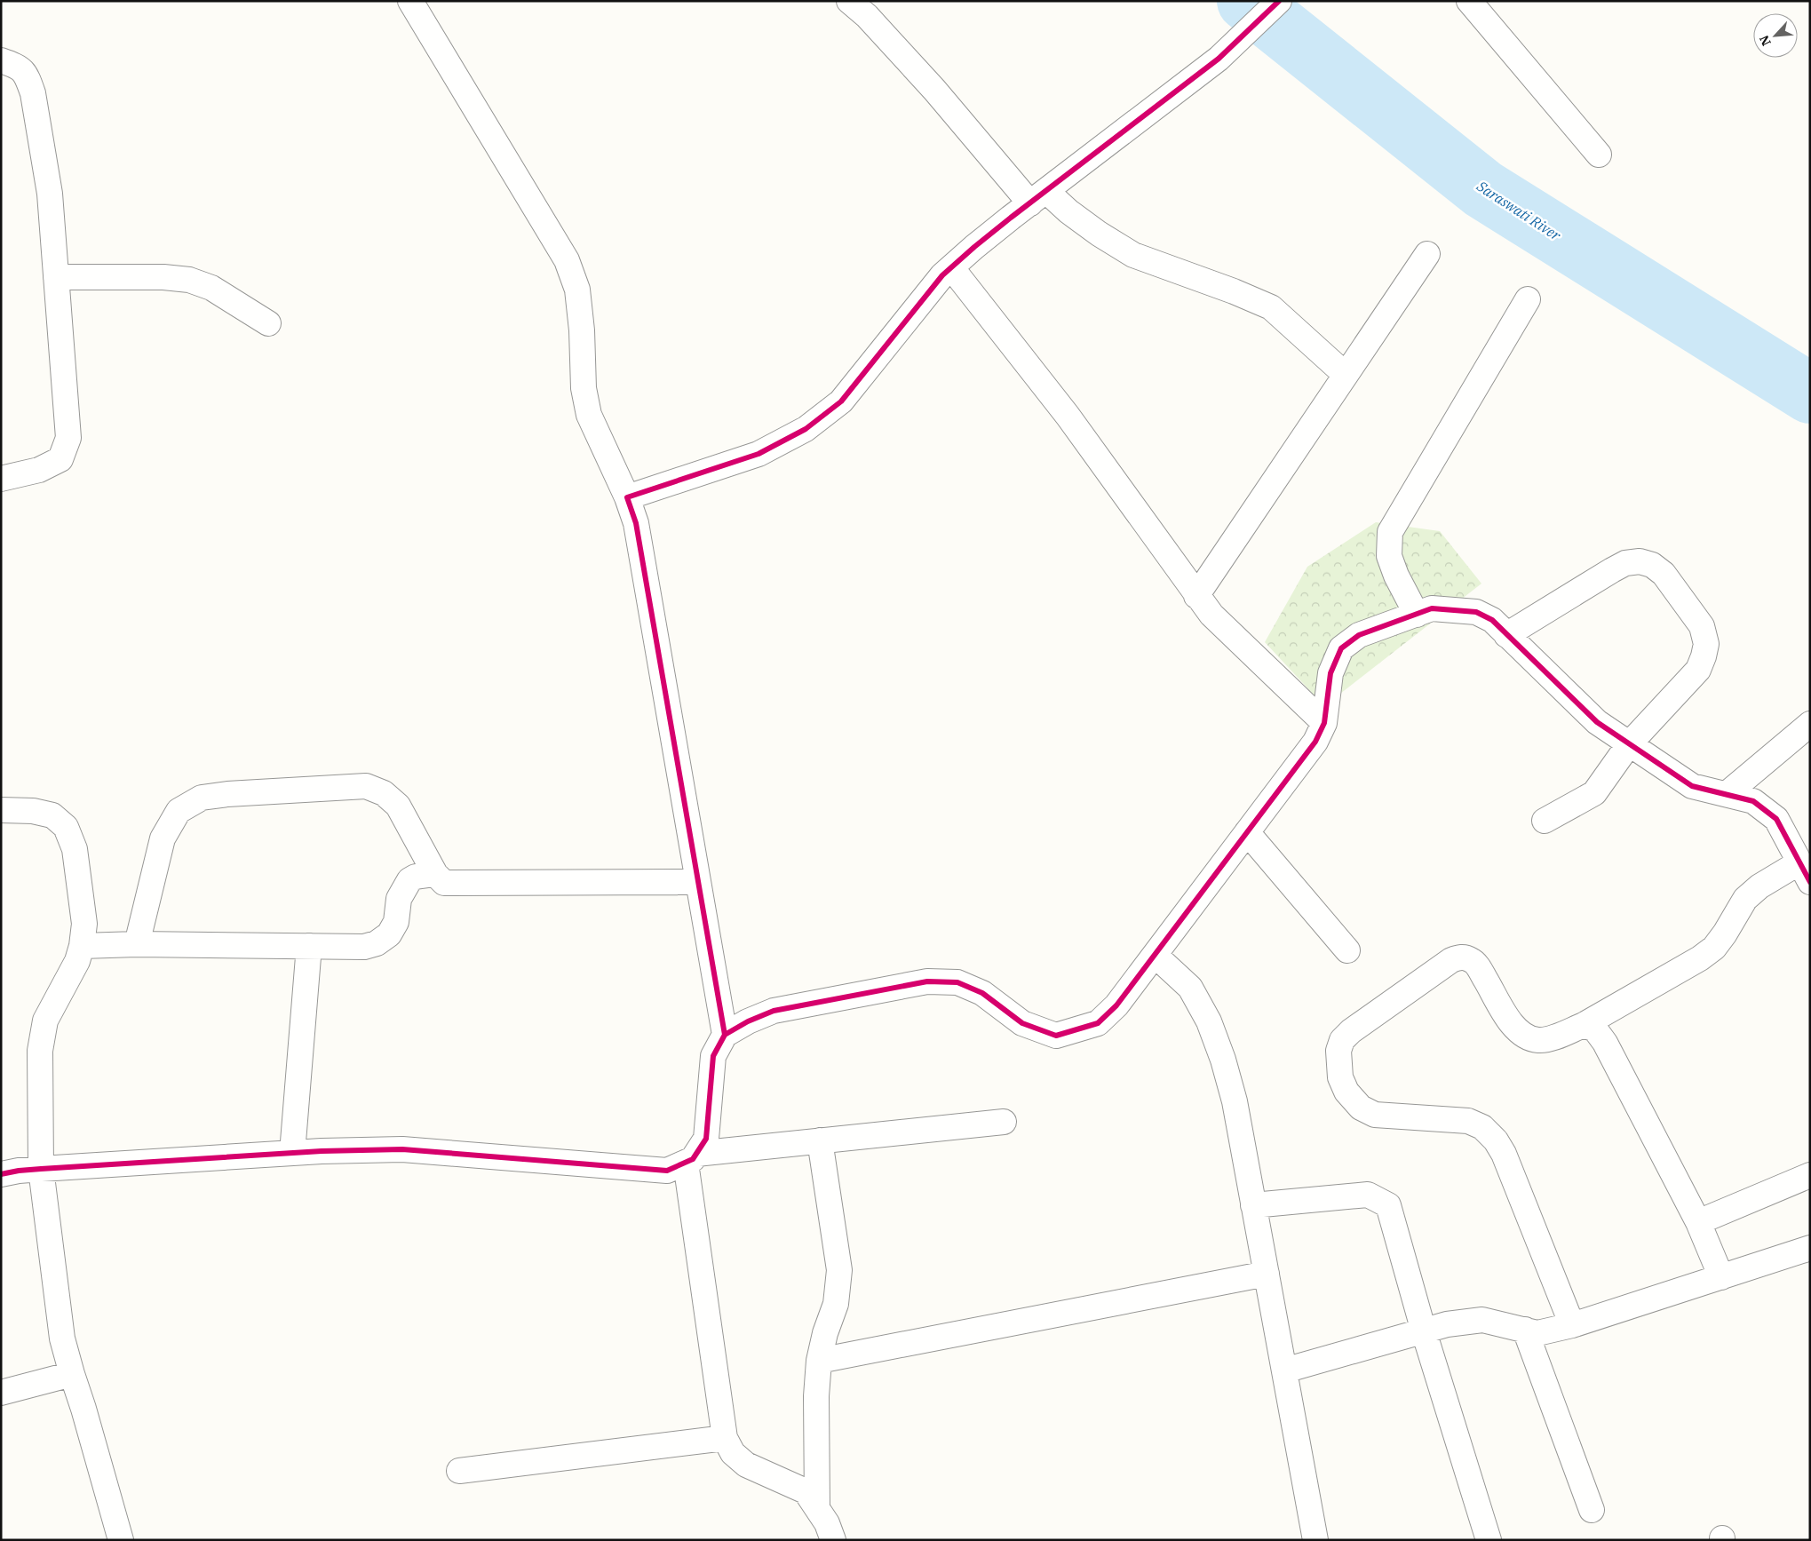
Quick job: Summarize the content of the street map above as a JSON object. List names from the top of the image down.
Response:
{
  "water": ["Saraswati River"],
  "north": "bottom left"
}
